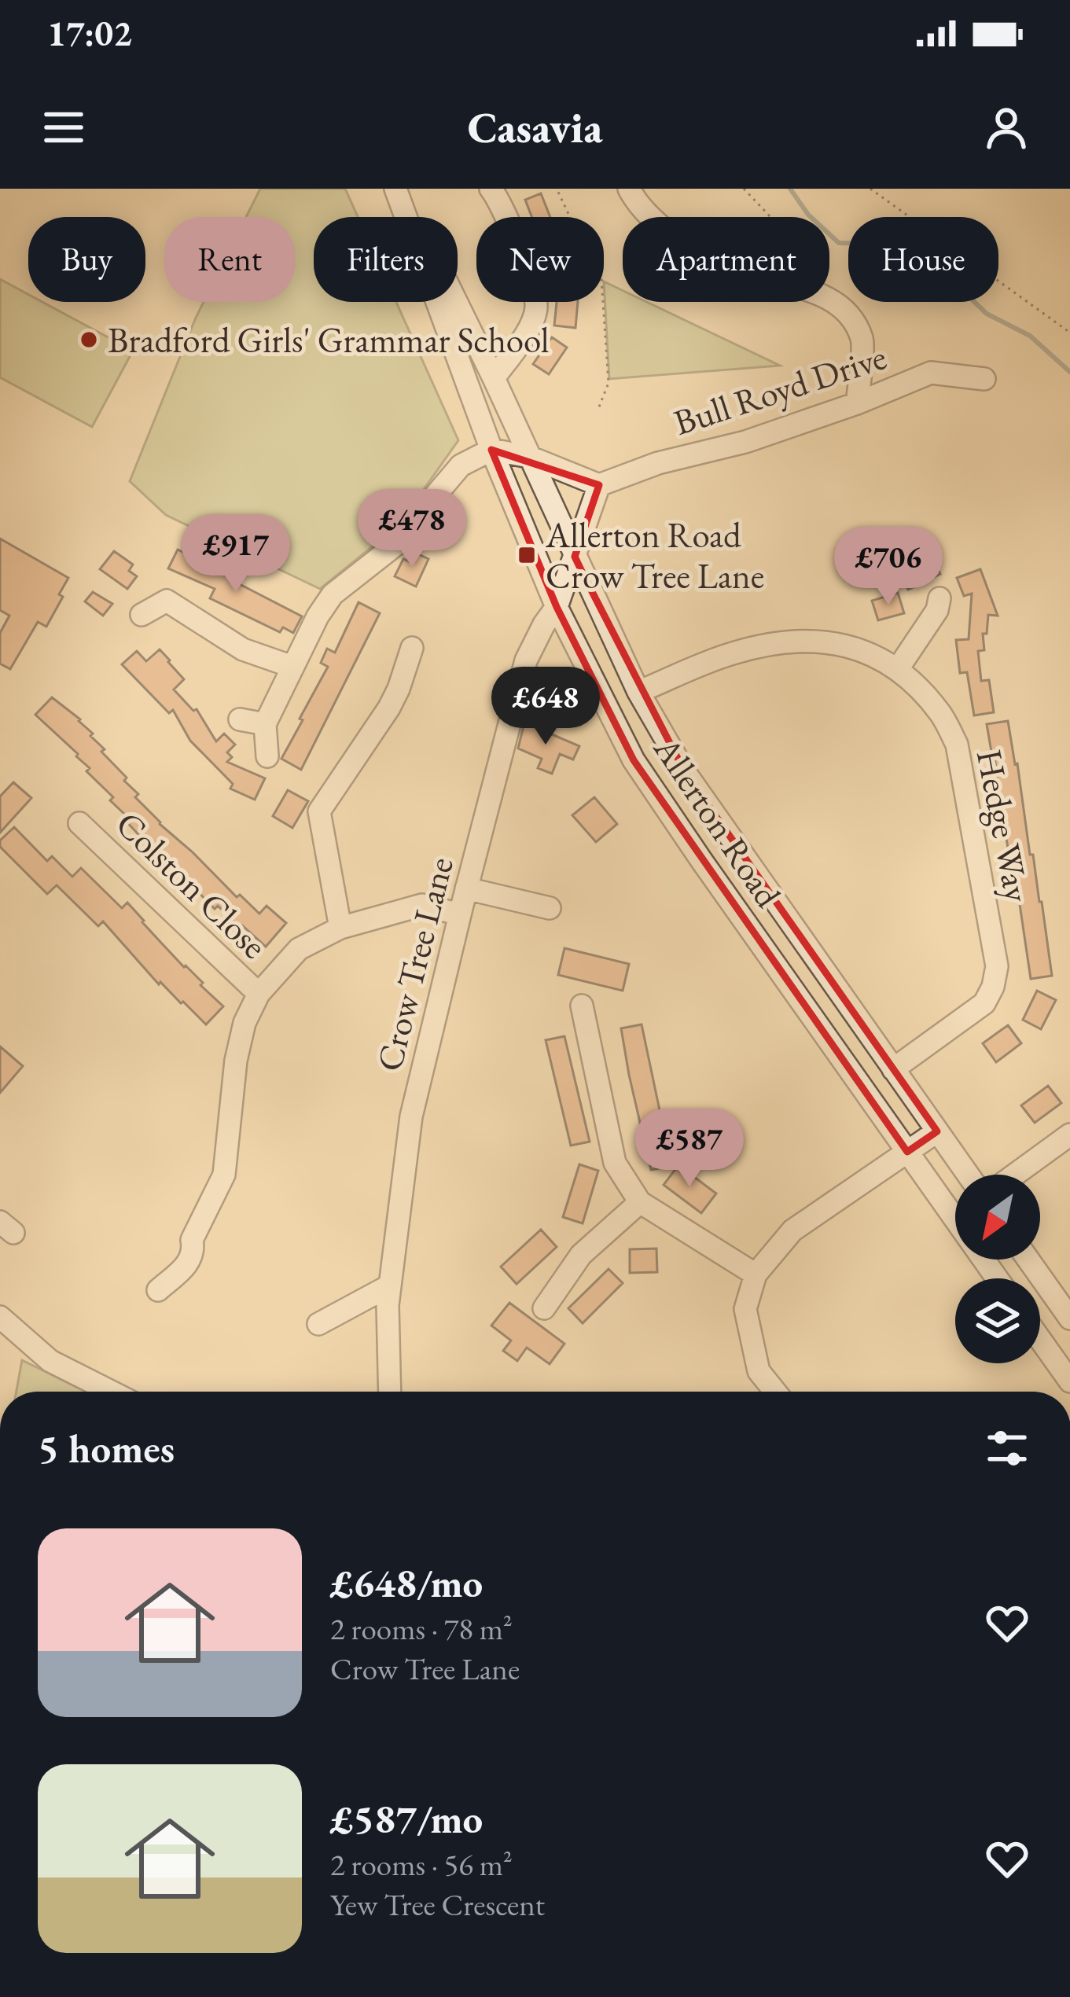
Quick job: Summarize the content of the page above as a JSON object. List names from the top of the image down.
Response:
{
  "streets": {
    "street": [
      "Bull Royd Drive",
      "Allerton Road",
      "Hedge Way",
      "Colston Close",
      "Crow Tree Lane"
    ]
  },
  "crossings": [
    ["Allerton Road", "Hedge Way"],
    ["Allerton Road", "Crow Tree Lane"]
  ],
  "places": {
    "other": ["Bradford Girls' Grammar School"],
    "transit": ["Allerton Road Crow Tree Lane"]
  },
  "north": "bottom left",
  "page": {
    "status": "17:02",
    "header": "Casavia",
    "chip": [
      "Buy",
      "Rent",
      "Filters",
      "New",
      "Apartment",
      "House"
    ],
    "price": [
      "£478",
      "£917",
      "£706",
      "£648",
      "£587"
    ],
    "heading": "5 homes",
    "list": [
      {
        "name": "£648/mo",
        "note": "2 rooms · 78 m² · Crow Tree Lane"
      },
      {
        "name": "£587/mo",
        "note": "2 rooms · 56 m² · Yew Tree Crescent"
      }
    ]
  }
}
